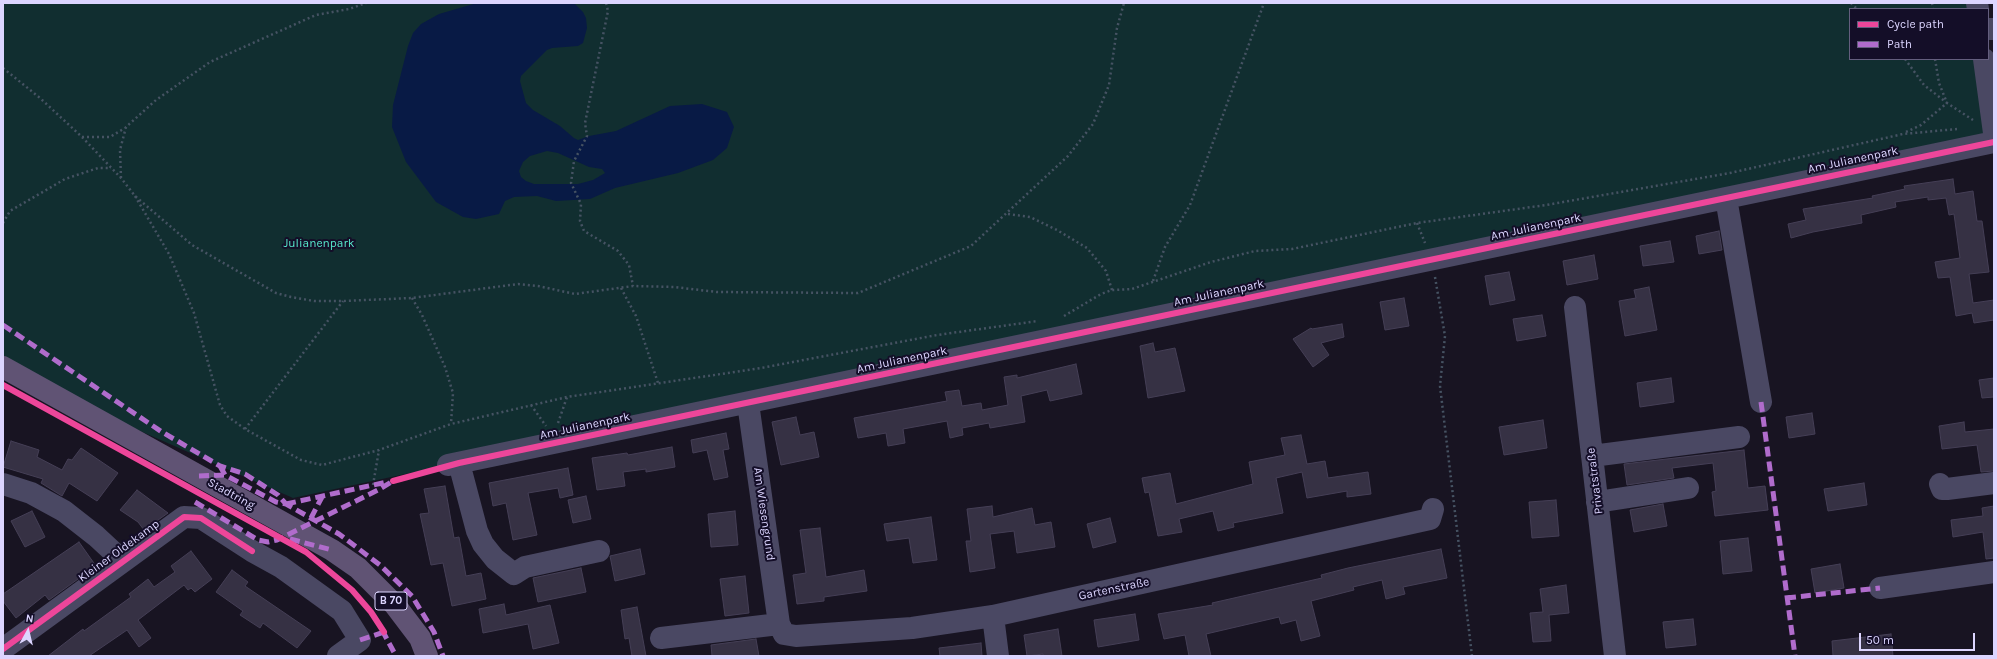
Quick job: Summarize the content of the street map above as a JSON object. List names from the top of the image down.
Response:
{
  "streets": {
    "main road": ["Stadtring", "B 70"],
    "street": [
      "Am Julianenpark",
      "Privatstraße",
      "Am Wiesengrund",
      "Kleiner Oldekamp",
      "Gartenstraße"
    ]
  },
  "crossings": [
    ["Am Julianenpark", "Am Wiesengrund"],
    ["Am Wiesengrund", "Gartenstraße"]
  ],
  "parks": ["Julianenpark"],
  "legend": ["Cycle path", "Path"],
  "scale_bar": "50 m",
  "north": "top"
}
